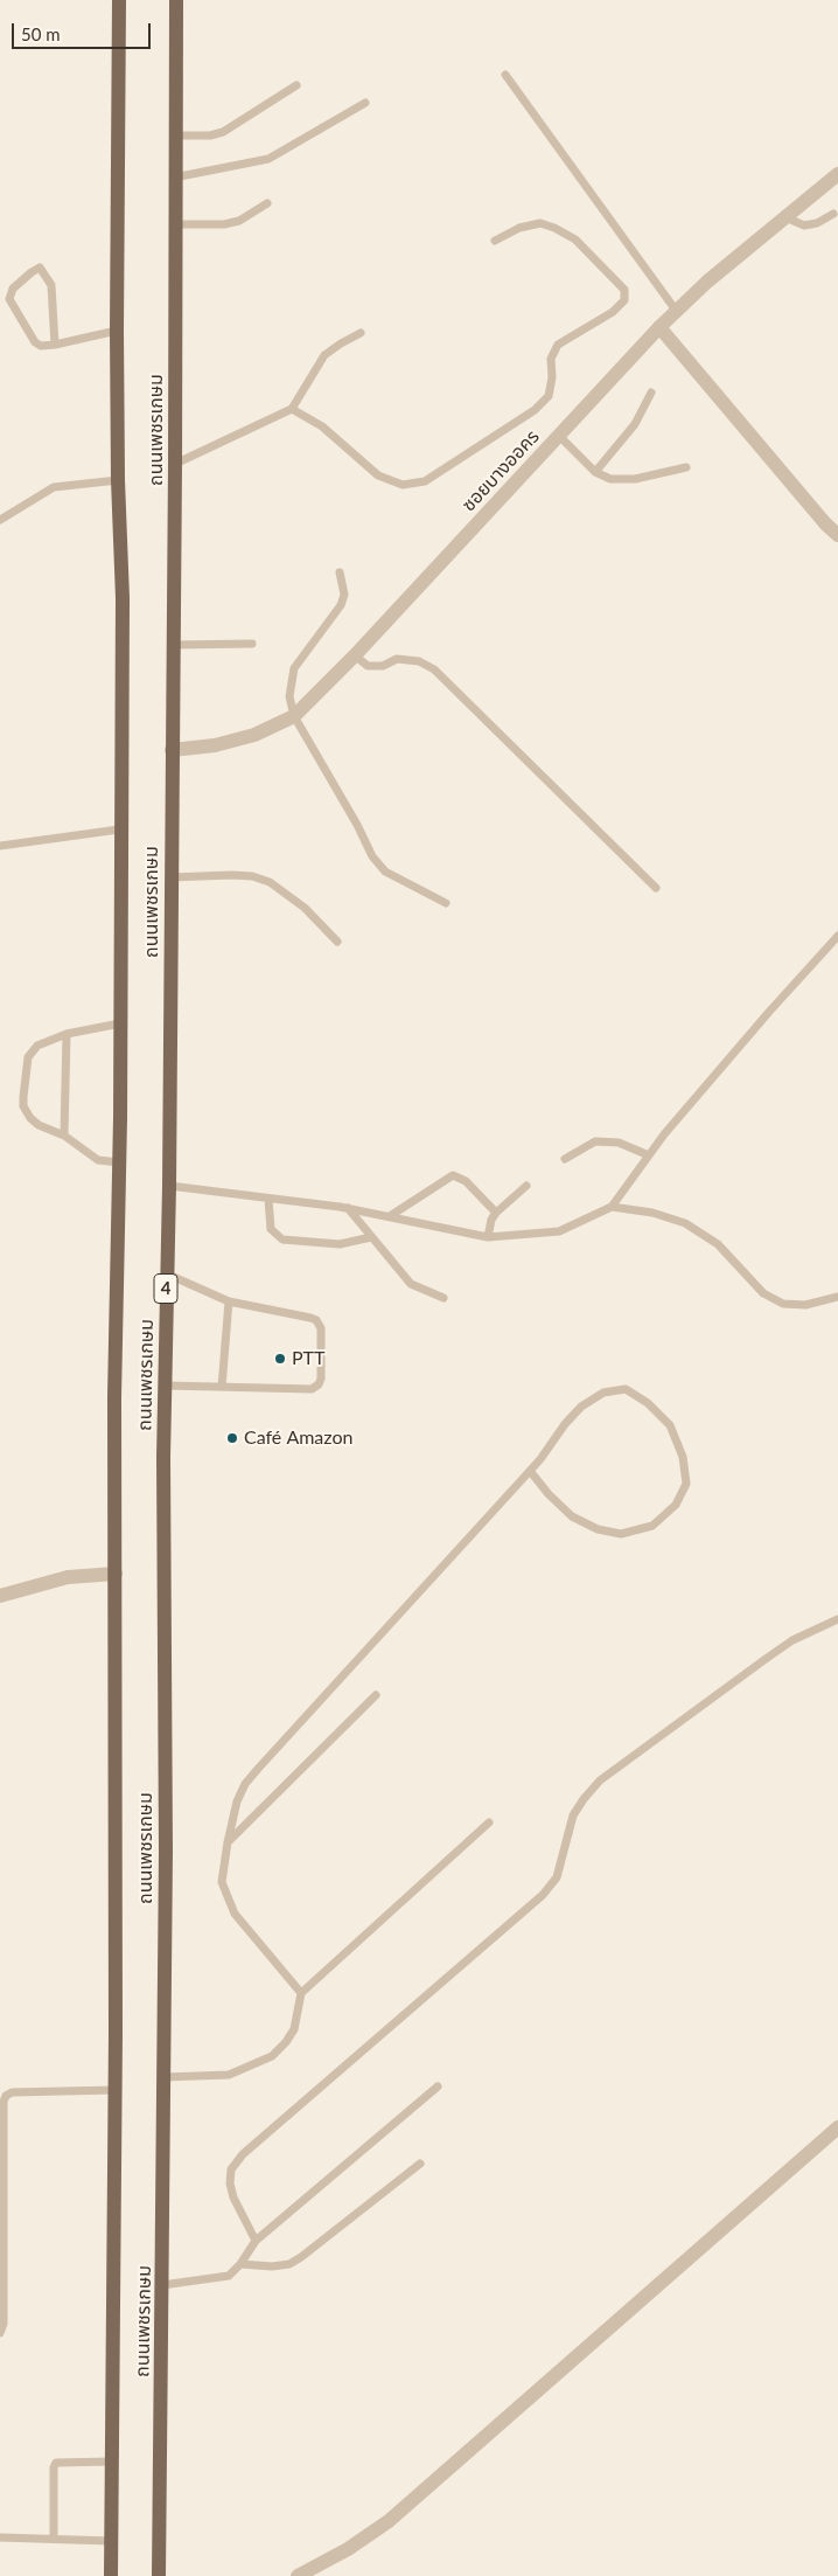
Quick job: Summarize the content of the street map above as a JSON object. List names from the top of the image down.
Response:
{
  "streets": {
    "main road": ["ถนนเพชรเกษม", "4"],
    "street": ["ซอยบางออคร"]
  },
  "crossings": [
    ["ถนนเพชรเกษม", "ซอยบางออคร"]
  ],
  "places": ["PTT", "Café Amazon"],
  "scale_bar": "50 m"
}
